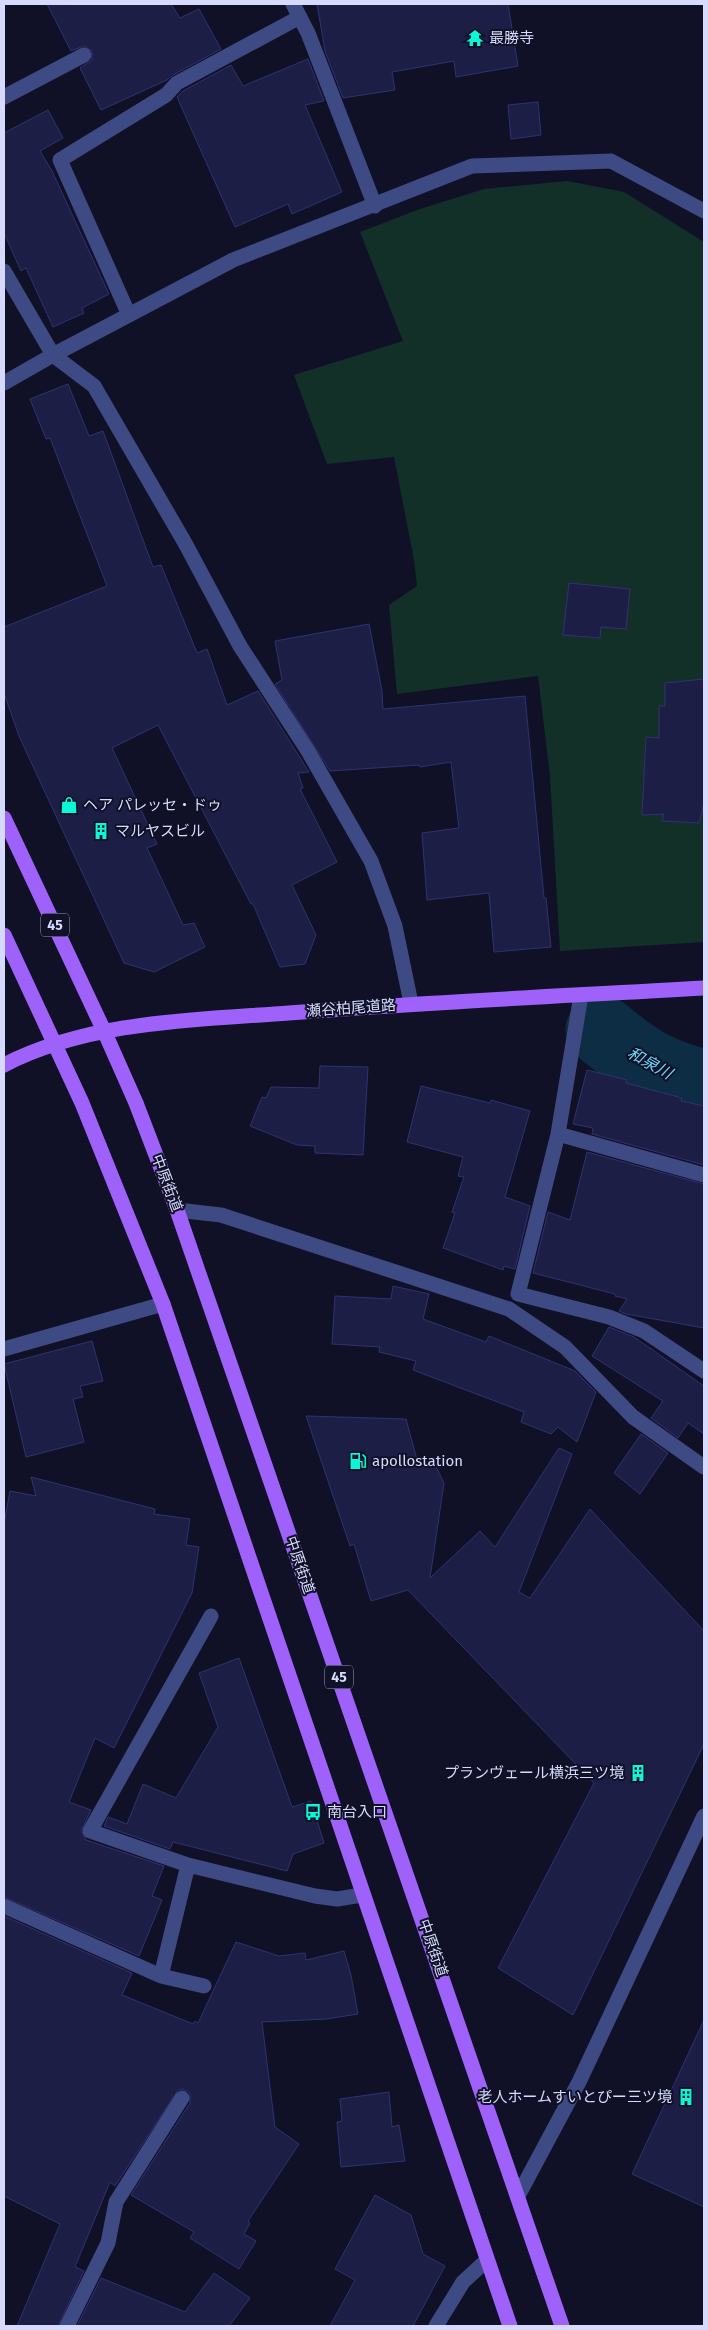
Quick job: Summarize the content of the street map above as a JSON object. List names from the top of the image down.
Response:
{
  "streets": {
    "main road": ["45", "瀬谷柏尾道路", "中原街道"]
  },
  "crossings": [
    ["瀬谷柏尾道路", "中原街道"]
  ],
  "water": ["和泉川"],
  "places": {
    "temple": ["最勝寺"],
    "shop": ["ヘア パレッセ・ドゥ"],
    "building": ["マルヤスビル", "プランヴェール横浜三ツ境", "老人ホームすいとぴー三ツ境"],
    "fuel station": ["apollostation"],
    "bus stop": ["南台入口"]
  }
}
